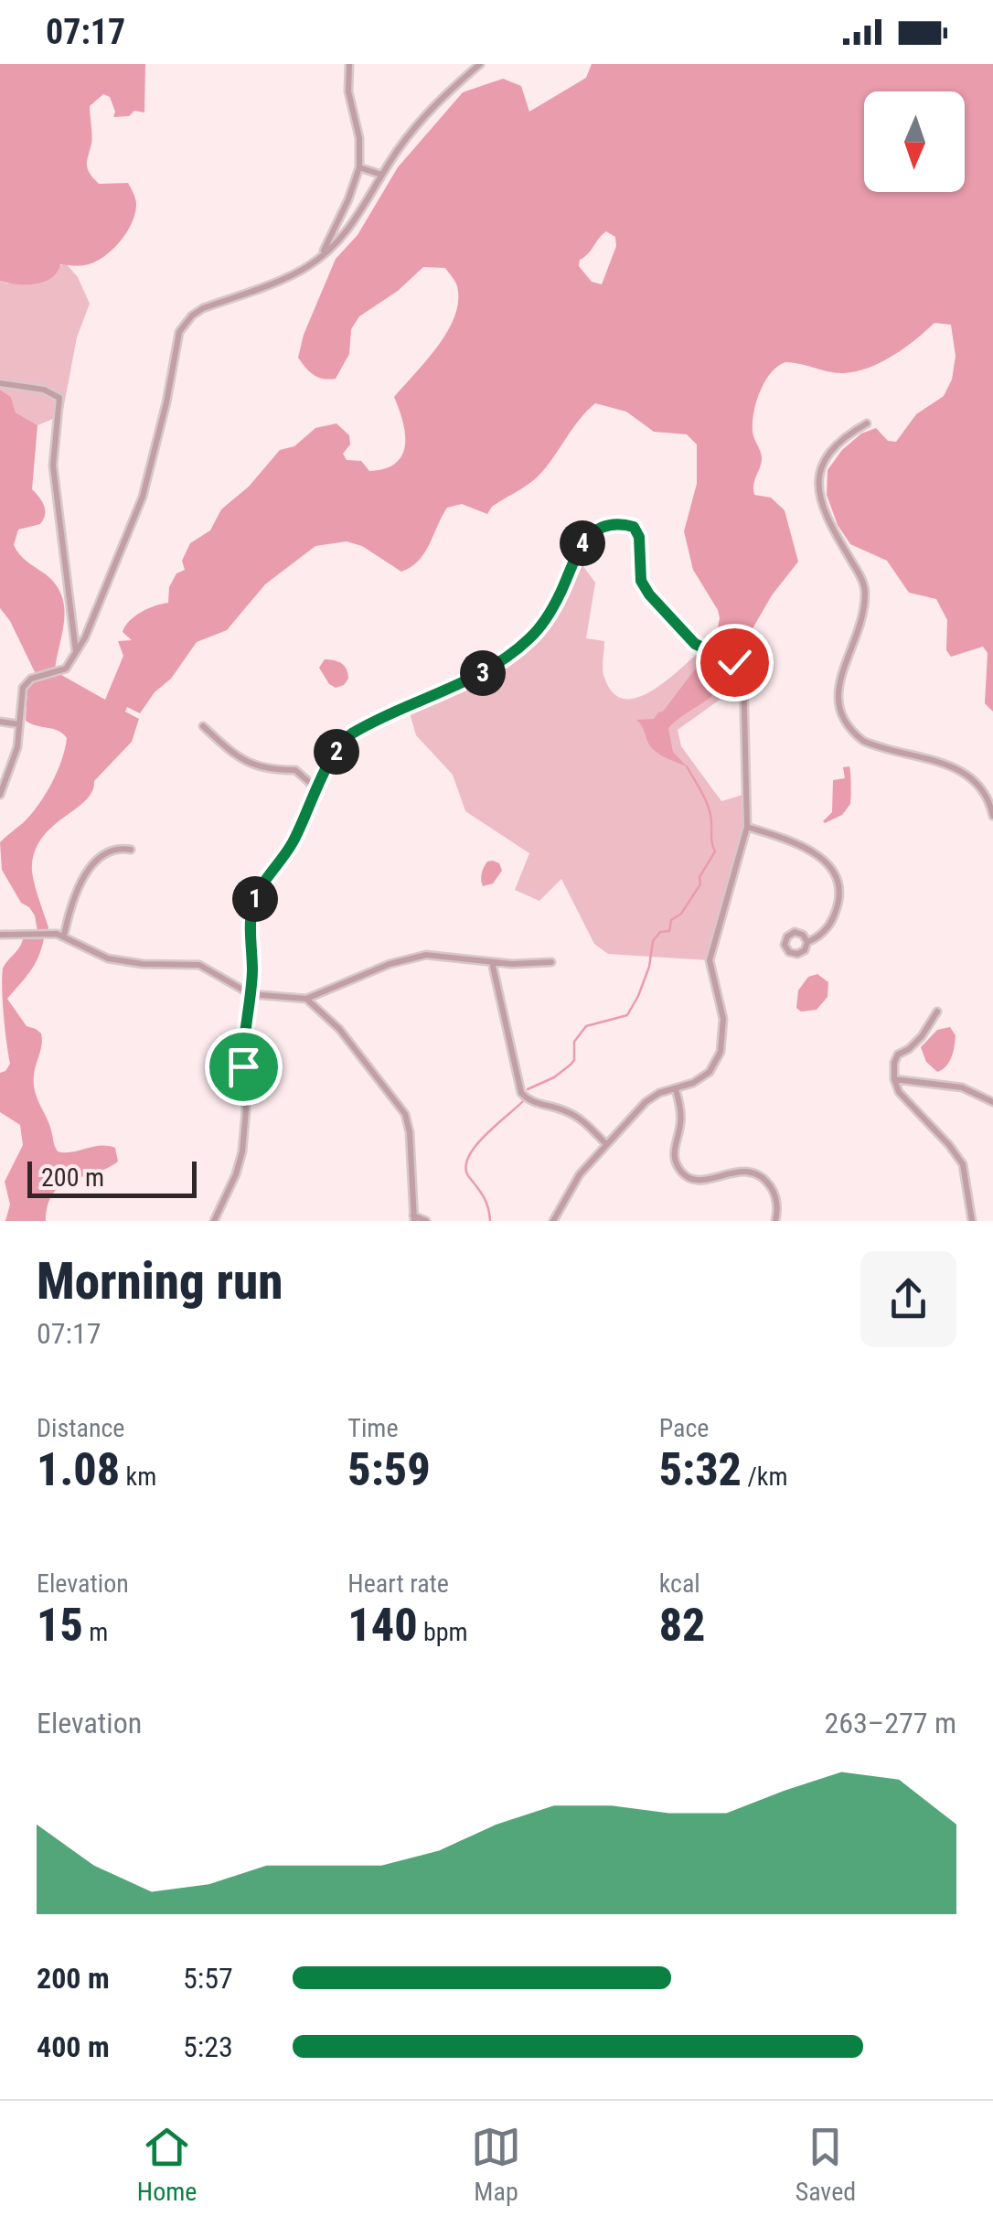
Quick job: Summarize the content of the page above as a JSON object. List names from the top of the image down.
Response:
{
  "scale_bar": "200 m",
  "north": "bottom",
  "page": {
    "status": "07:17",
    "pins": [
      "4",
      "3",
      "2",
      "1"
    ],
    "scale": "200 m",
    "heading": ["Morning run", "07:17"],
    "stats": [
      ["Distance", "1.08 km"],
      ["Time", "5:59"],
      ["Pace", "5:32 /km"],
      ["Elevation", "15 m"],
      ["Heart rate", "140 bpm"],
      ["kcal", "82"]
    ],
    "chart": ["Elevation", "263–277 m"],
    "list": [
      {
        "name": "200 m",
        "note": "5:57"
      },
      {
        "name": "400 m",
        "note": "5:23"
      }
    ],
    "tabs": ["Home", "Map", "Saved"]
  }
}
